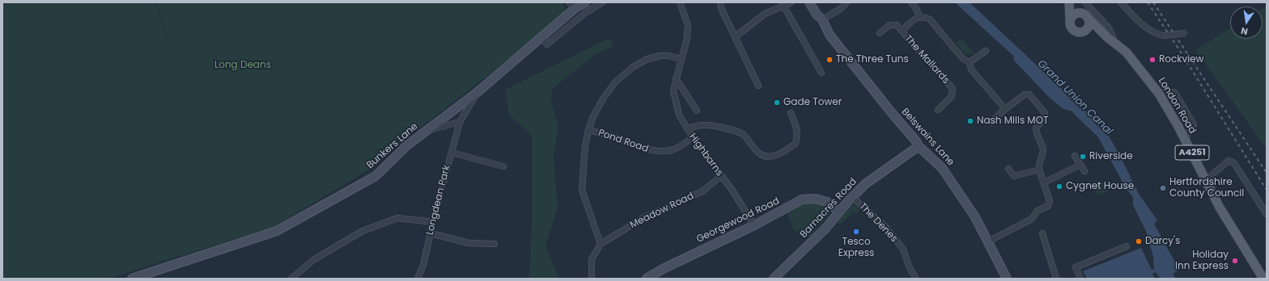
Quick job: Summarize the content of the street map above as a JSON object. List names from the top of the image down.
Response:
{
  "streets": {
    "main road": ["London Road", "A4251"],
    "street": [
      "The Mallards",
      "Belswains Lane",
      "Pond Road",
      "Bunkers Lane",
      "Highbarns",
      "Longdean Park",
      "Barnacres Road",
      "Meadow Road",
      "Georgewood Road",
      "The Denes"
    ]
  },
  "crossings": [
    ["London Road", "A4251"],
    ["Belswains Lane", "Barnacres Road"],
    ["Pond Road", "Highbarns"],
    ["Bunkers Lane", "Longdean Park"],
    ["Highbarns", "Meadow Road"],
    ["Highbarns", "Georgewood Road"],
    ["Barnacres Road", "Georgewood Road"],
    ["Barnacres Road", "The Denes"]
  ],
  "water": ["Grand Union Canal"],
  "parks": ["Long Deans"],
  "places": [
    "The Three Tuns",
    "Rockview",
    "Gade Tower",
    "Nash Mills MOT",
    "Riverside",
    "Cygnet House",
    "Hertfordshire County Council",
    "Tesco Express",
    "Darcy's",
    "Holiday Inn Express"
  ],
  "north": "bottom"
}
